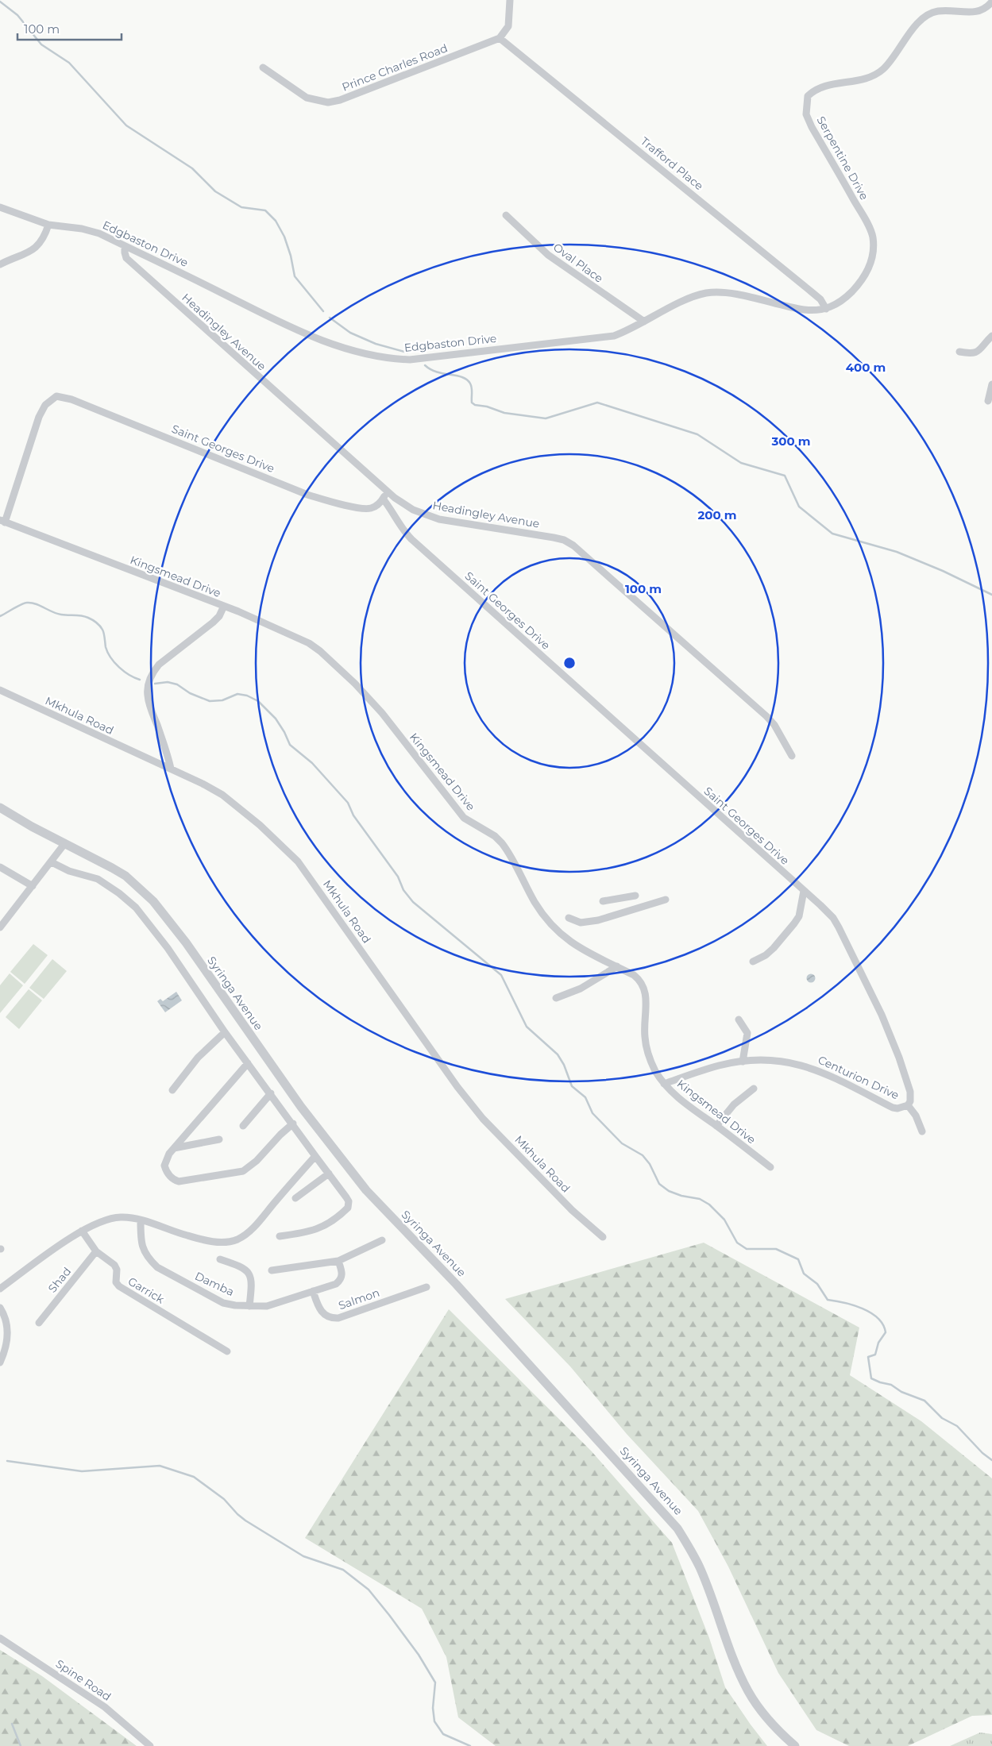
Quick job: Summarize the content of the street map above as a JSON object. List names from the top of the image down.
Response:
{
  "streets": {
    "street": [
      "Prince Charles Road",
      "Serpentine Drive",
      "Trafford Place",
      "Edgbaston Drive",
      "Oval Place",
      "Headingley Avenue",
      "Saint Georges Drive",
      "Kingsmead Drive",
      "Mkhula Road",
      "Syringa Avenue",
      "Centurion Drive",
      "Shad",
      "Damba",
      "Garrick",
      "Salmon",
      "Spine Road"
    ]
  },
  "crossings": [
    ["Prince Charles Road", "Trafford Place"],
    ["Serpentine Drive", "Trafford Place"],
    ["Serpentine Drive", "Edgbaston Drive"],
    ["Trafford Place", "Edgbaston Drive"],
    ["Edgbaston Drive", "Oval Place"],
    ["Edgbaston Drive", "Headingley Avenue"],
    ["Saint Georges Drive", "Kingsmead Drive"],
    ["Saint Georges Drive", "Centurion Drive"],
    ["Kingsmead Drive", "Centurion Drive"],
    ["Shad", "Garrick"],
    ["Damba", "Salmon"]
  ],
  "scale_bar": "100 m",
  "rings": [
    "400 m",
    "300 m",
    "200 m",
    "100 m"
  ]
}
